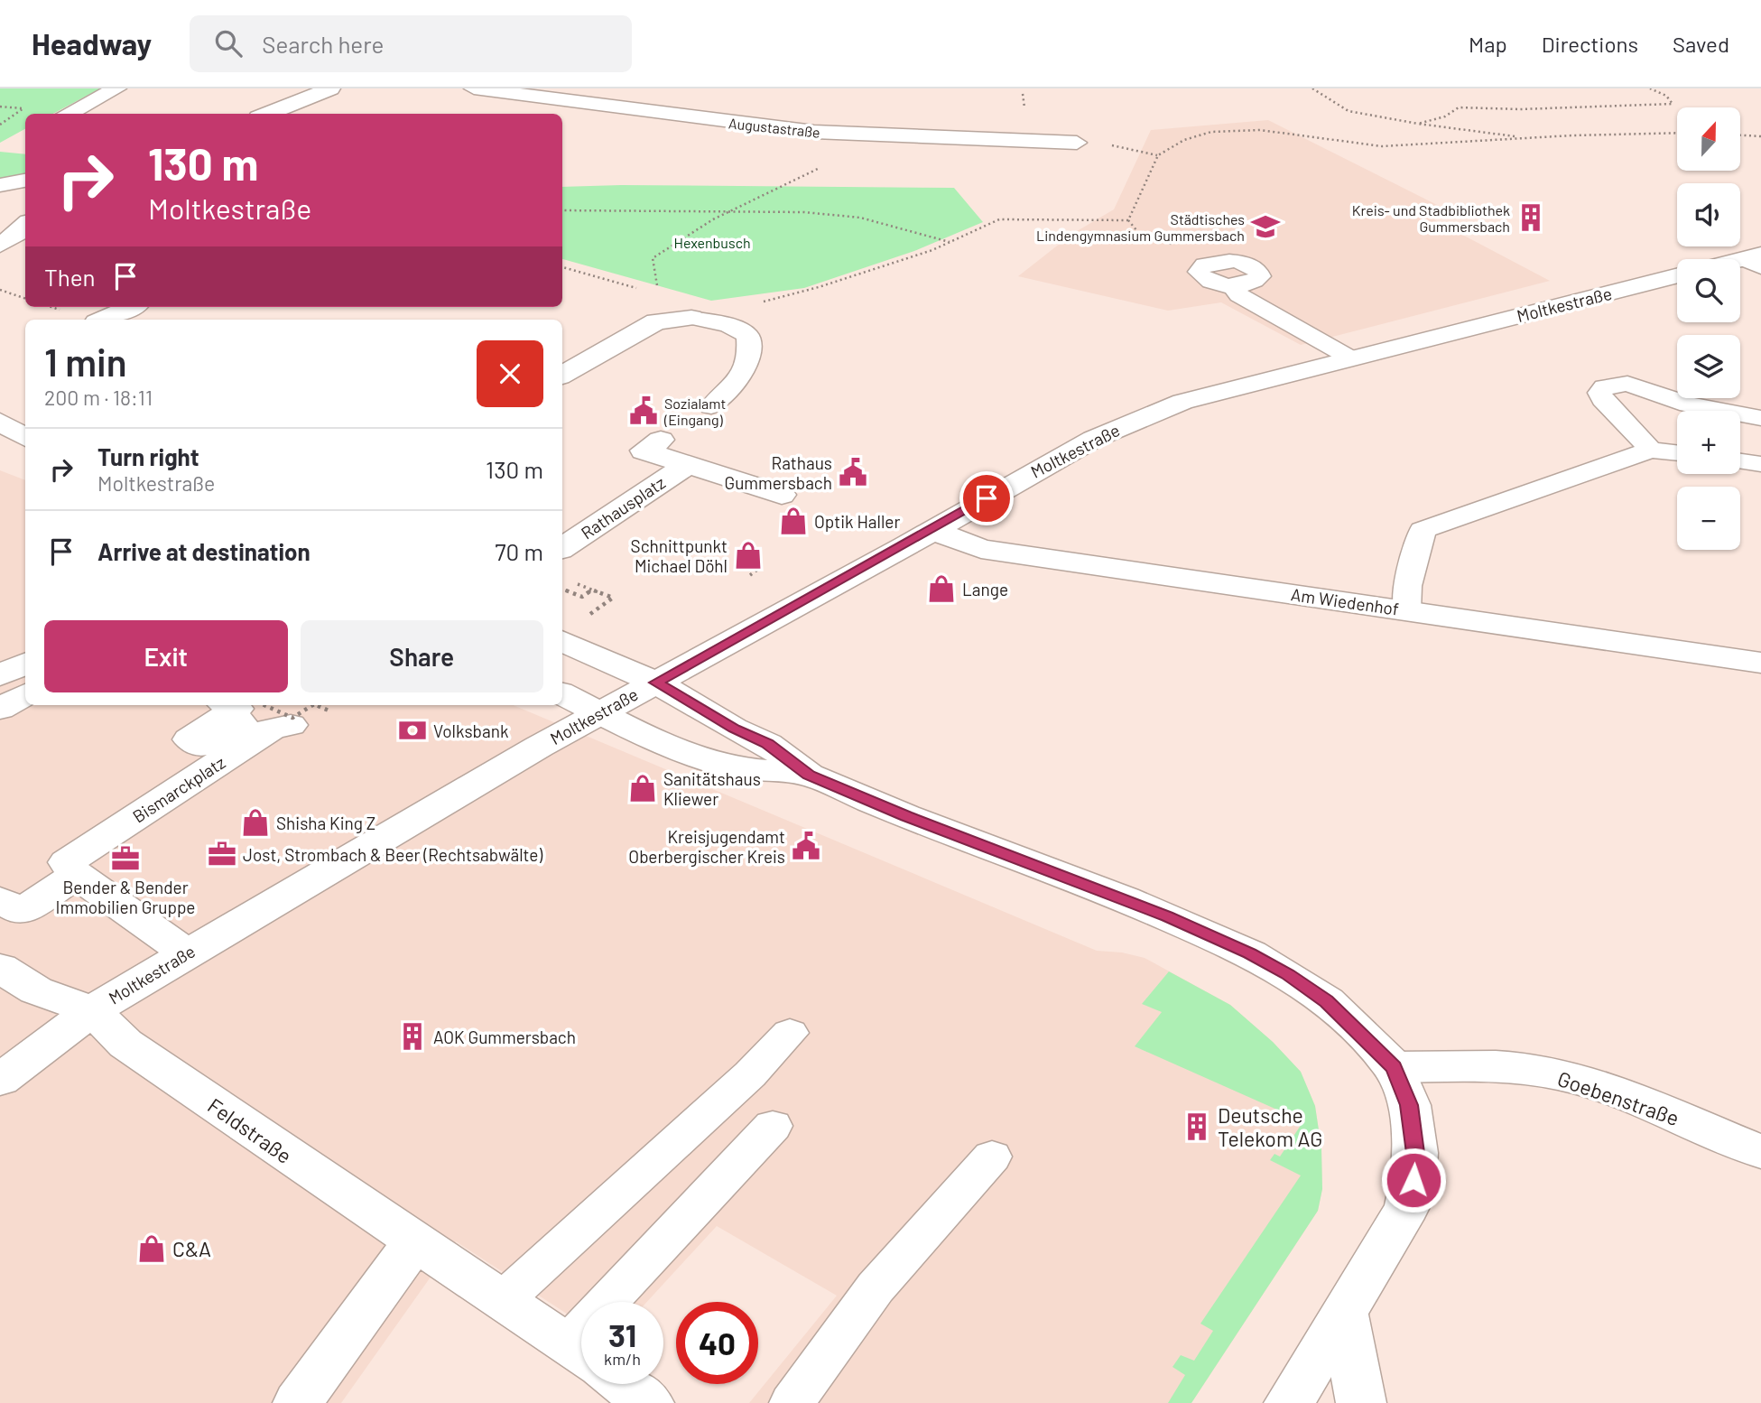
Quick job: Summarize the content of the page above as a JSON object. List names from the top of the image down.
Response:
{
  "streets": {
    "street": [
      "Augustastraße",
      "Moltkestraße",
      "Rathausplatz",
      "Am Wiedenhof",
      "Bismarckplatz",
      "Goebenstraße",
      "Feldstraße"
    ]
  },
  "crossings": [
    ["Moltkestraße", "Am Wiedenhof"],
    ["Moltkestraße", "Feldstraße"]
  ],
  "parks": ["Hexenbusch"],
  "places": {
    "building": ["Kreis- und Stadbibliothek Gummersbach", "AOK Gummersbach", "Deutsche Telekom AG"],
    "school or university": ["Städtisches Lindengymnasium Gummersbach"],
    "public building": ["Sozialamt (Eingang)", "Rathaus Gummersbach", "Kreisjugendamt Oberbergischer Kreis"],
    "shop": [
      "Optik Haller",
      "Schnittpunkt Michael Döhl",
      "Lange",
      "Sanitätshaus Kliewer",
      "Shisha King Z",
      "C&A"
    ],
    "bank": ["Volksbank"],
    "office": ["Jost, Strombach & Beer (Rechtsabwälte)", "Bender & Bender Immobilien Gruppe"]
  },
  "north": "top",
  "page": {
    "header": "Headway",
    "search": "Search here",
    "nav": ["Map", "Directions", "Saved"],
    "map_buttons": ["+", "−"],
    "turn": ["130 m", "Moltkestraße"],
    "then": "Then",
    "heading": ["1 min", "200 m · 18:11"],
    "list": [
      {
        "name": "Turn right",
        "note": "Moltkestraße",
        "value": "130 m"
      },
      {
        "name": "Arrive at destination",
        "value": "70 m"
      }
    ],
    "buttons": ["Exit", "Share"],
    "speed": "31 km/h",
    "limit": "40"
  }
}
